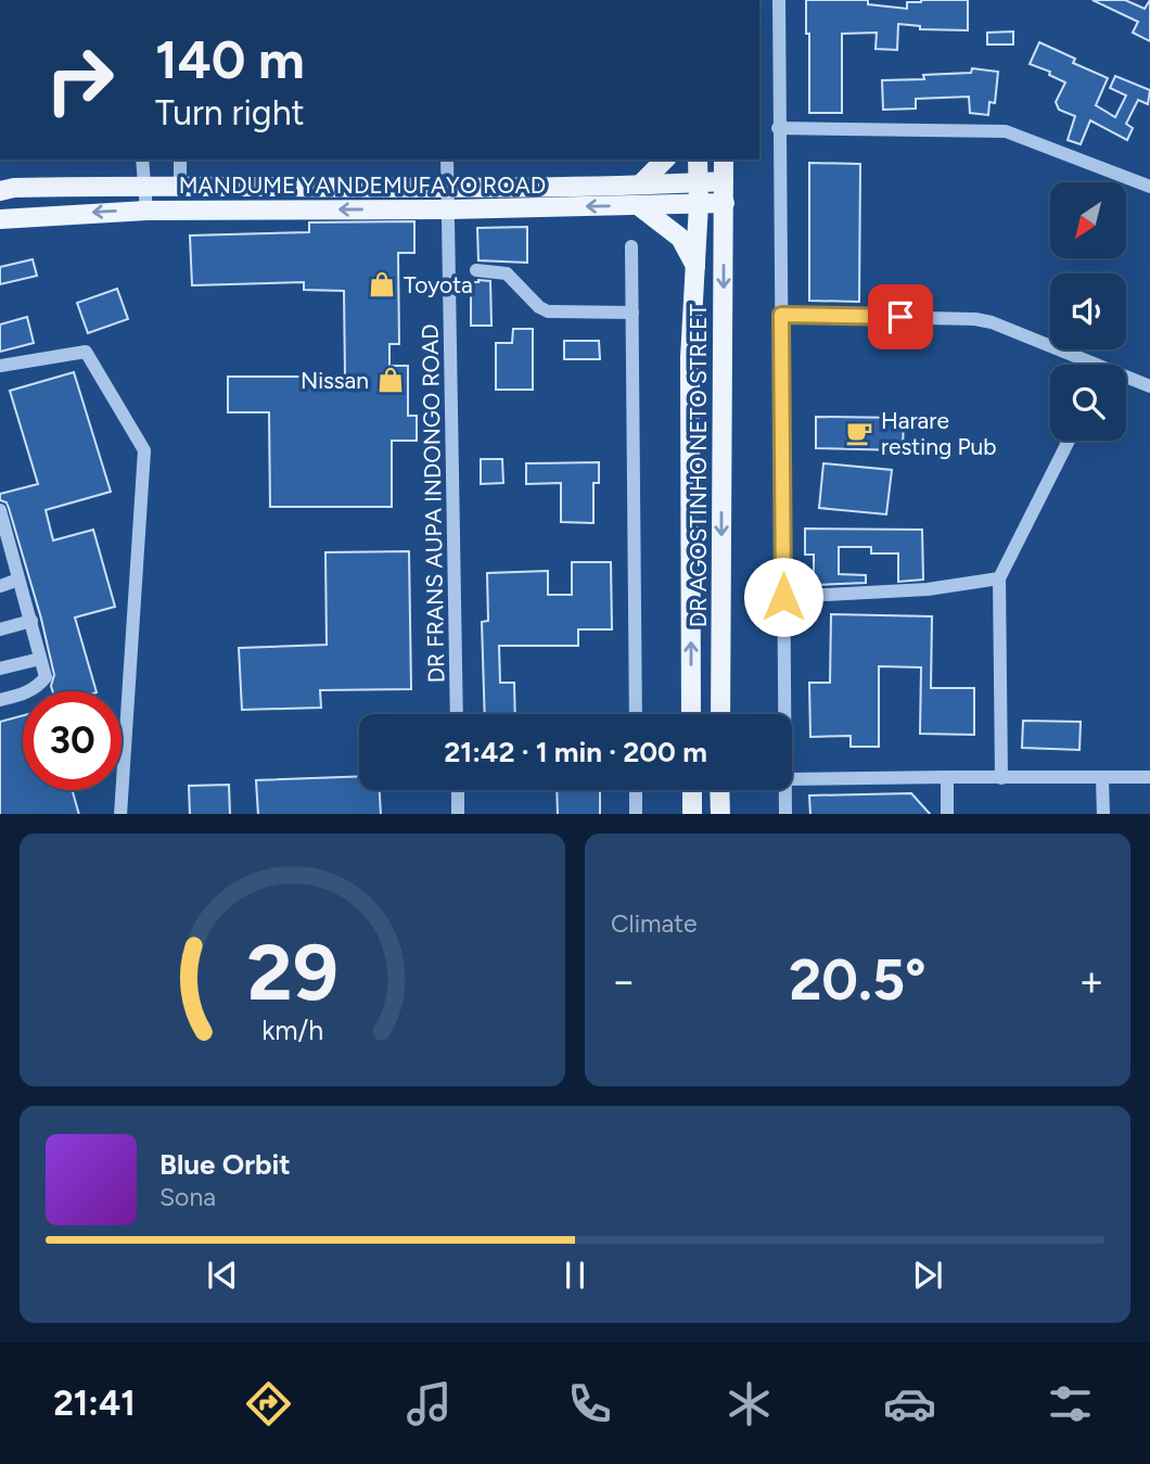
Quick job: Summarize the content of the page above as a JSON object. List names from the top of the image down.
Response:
{
  "streets": {
    "main road": ["MANDUME YA NDEMUFAYO ROAD", "DR AGOSTINHO NETO STREET"],
    "street": ["DR FRANS AUPA INDONGO ROAD"]
  },
  "crossings": [
    ["MANDUME YA NDEMUFAYO ROAD", "DR AGOSTINHO NETO STREET"],
    ["MANDUME YA NDEMUFAYO ROAD", "DR FRANS AUPA INDONGO ROAD"]
  ],
  "places": {
    "shop": ["Toyota", "Nissan"],
    "cafe": ["Harare resting Pub"]
  },
  "north": "bottom left",
  "page": {
    "turn": ["140 m", "Turn right"],
    "limit": "30",
    "trip": "21:42 · 1 min · 200 m",
    "tile": "Climate",
    "heat": ["−", "20.5°", "+"],
    "song": ["Blue Orbit", "Sona"],
    "tabs": "21:41",
    "gauge": ["29", "km/h"]
  }
}
